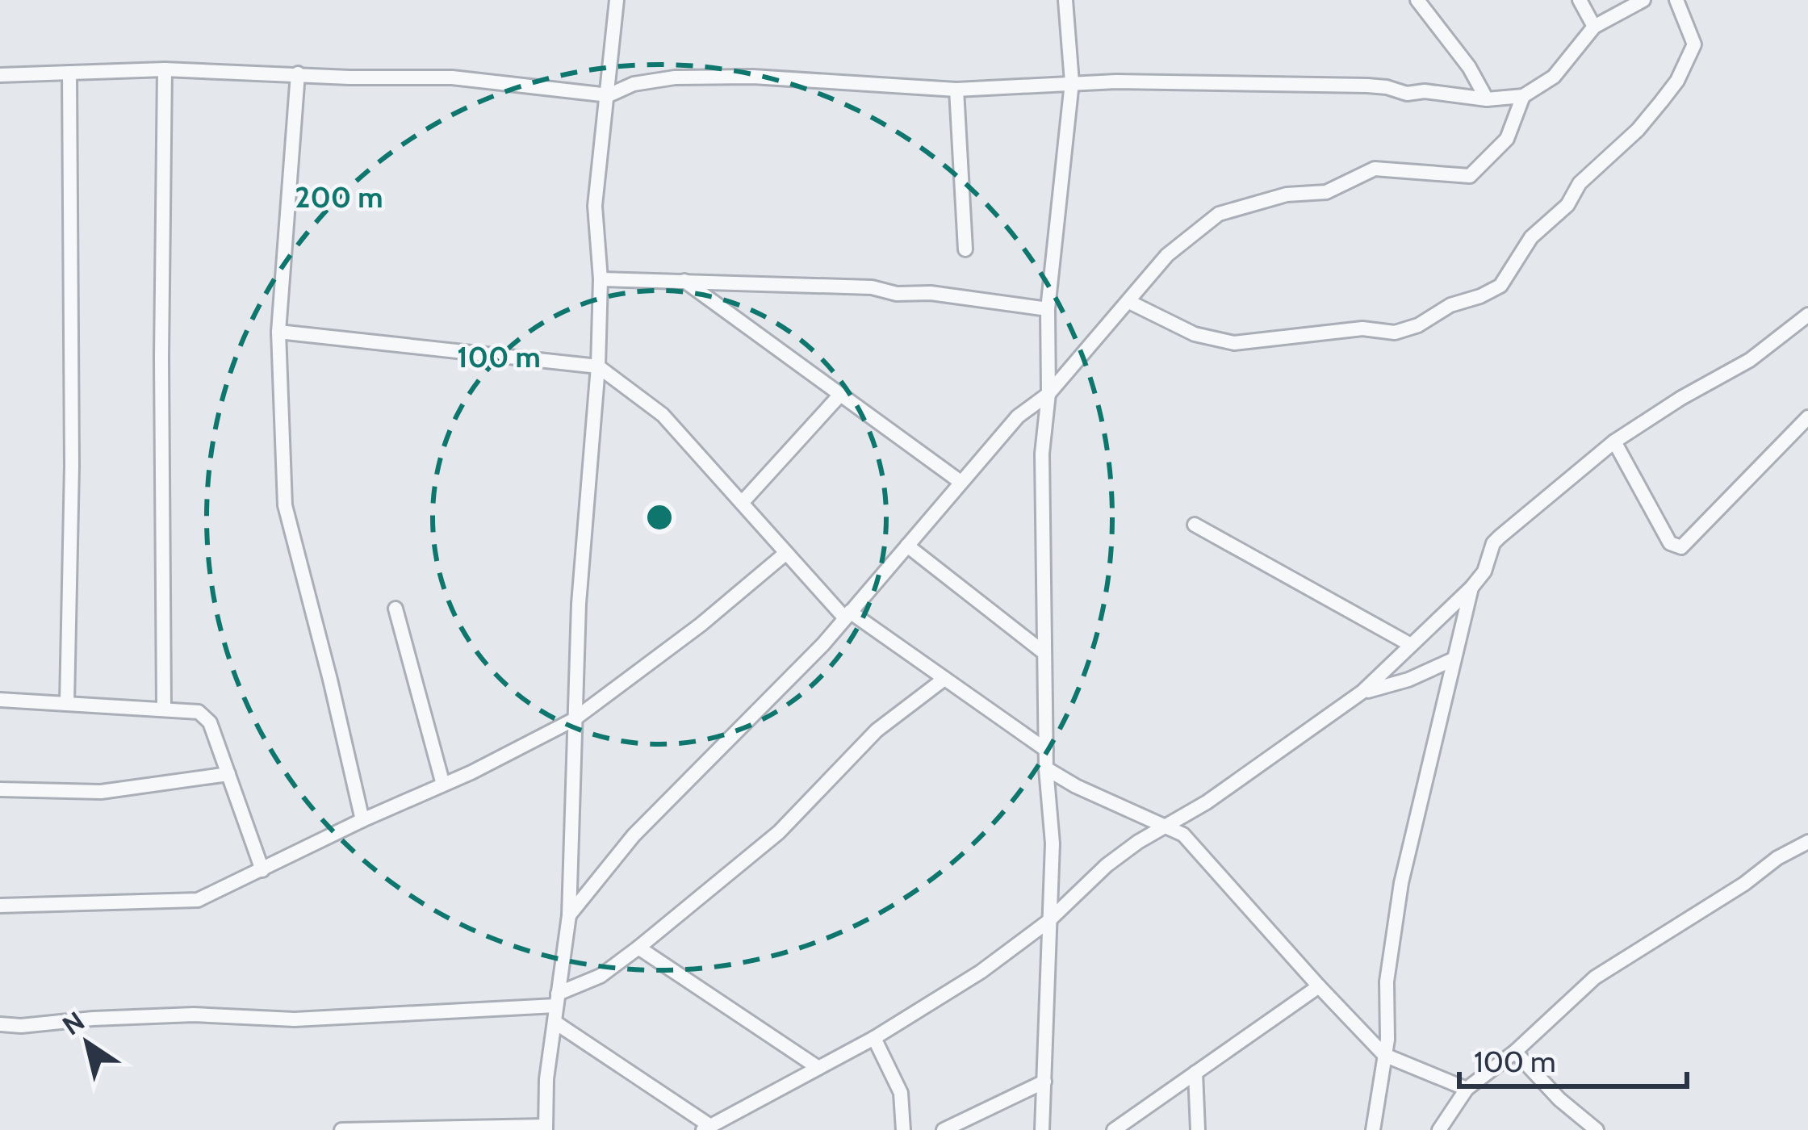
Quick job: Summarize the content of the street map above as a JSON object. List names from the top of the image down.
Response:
{
  "scale_bar": "100 m",
  "north": "top left",
  "rings": ["200 m", "100 m"]
}
